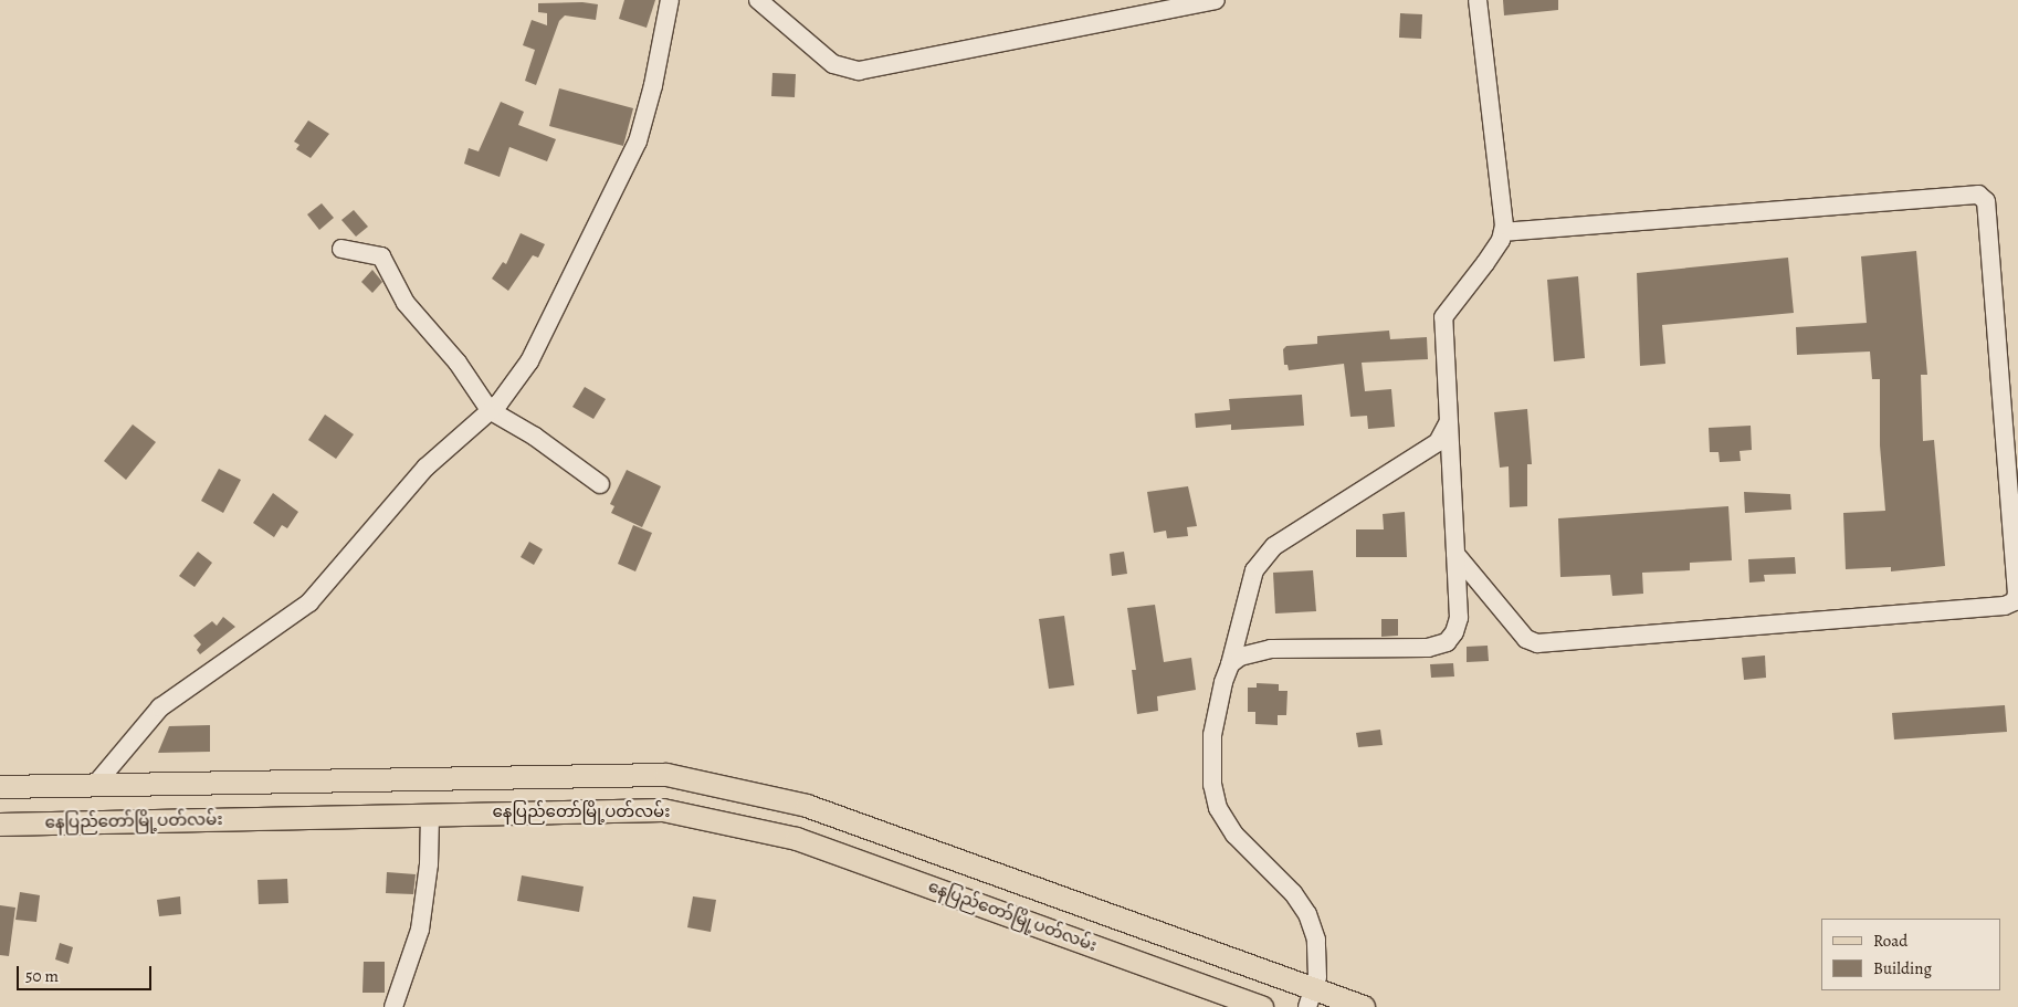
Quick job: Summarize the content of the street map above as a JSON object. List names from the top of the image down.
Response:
{
  "streets": {
    "main road": ["နေပြည်တော်မြို့ပတ်လမ်း"]
  },
  "legend": ["Road", "Building"],
  "scale_bar": "50 m"
}
